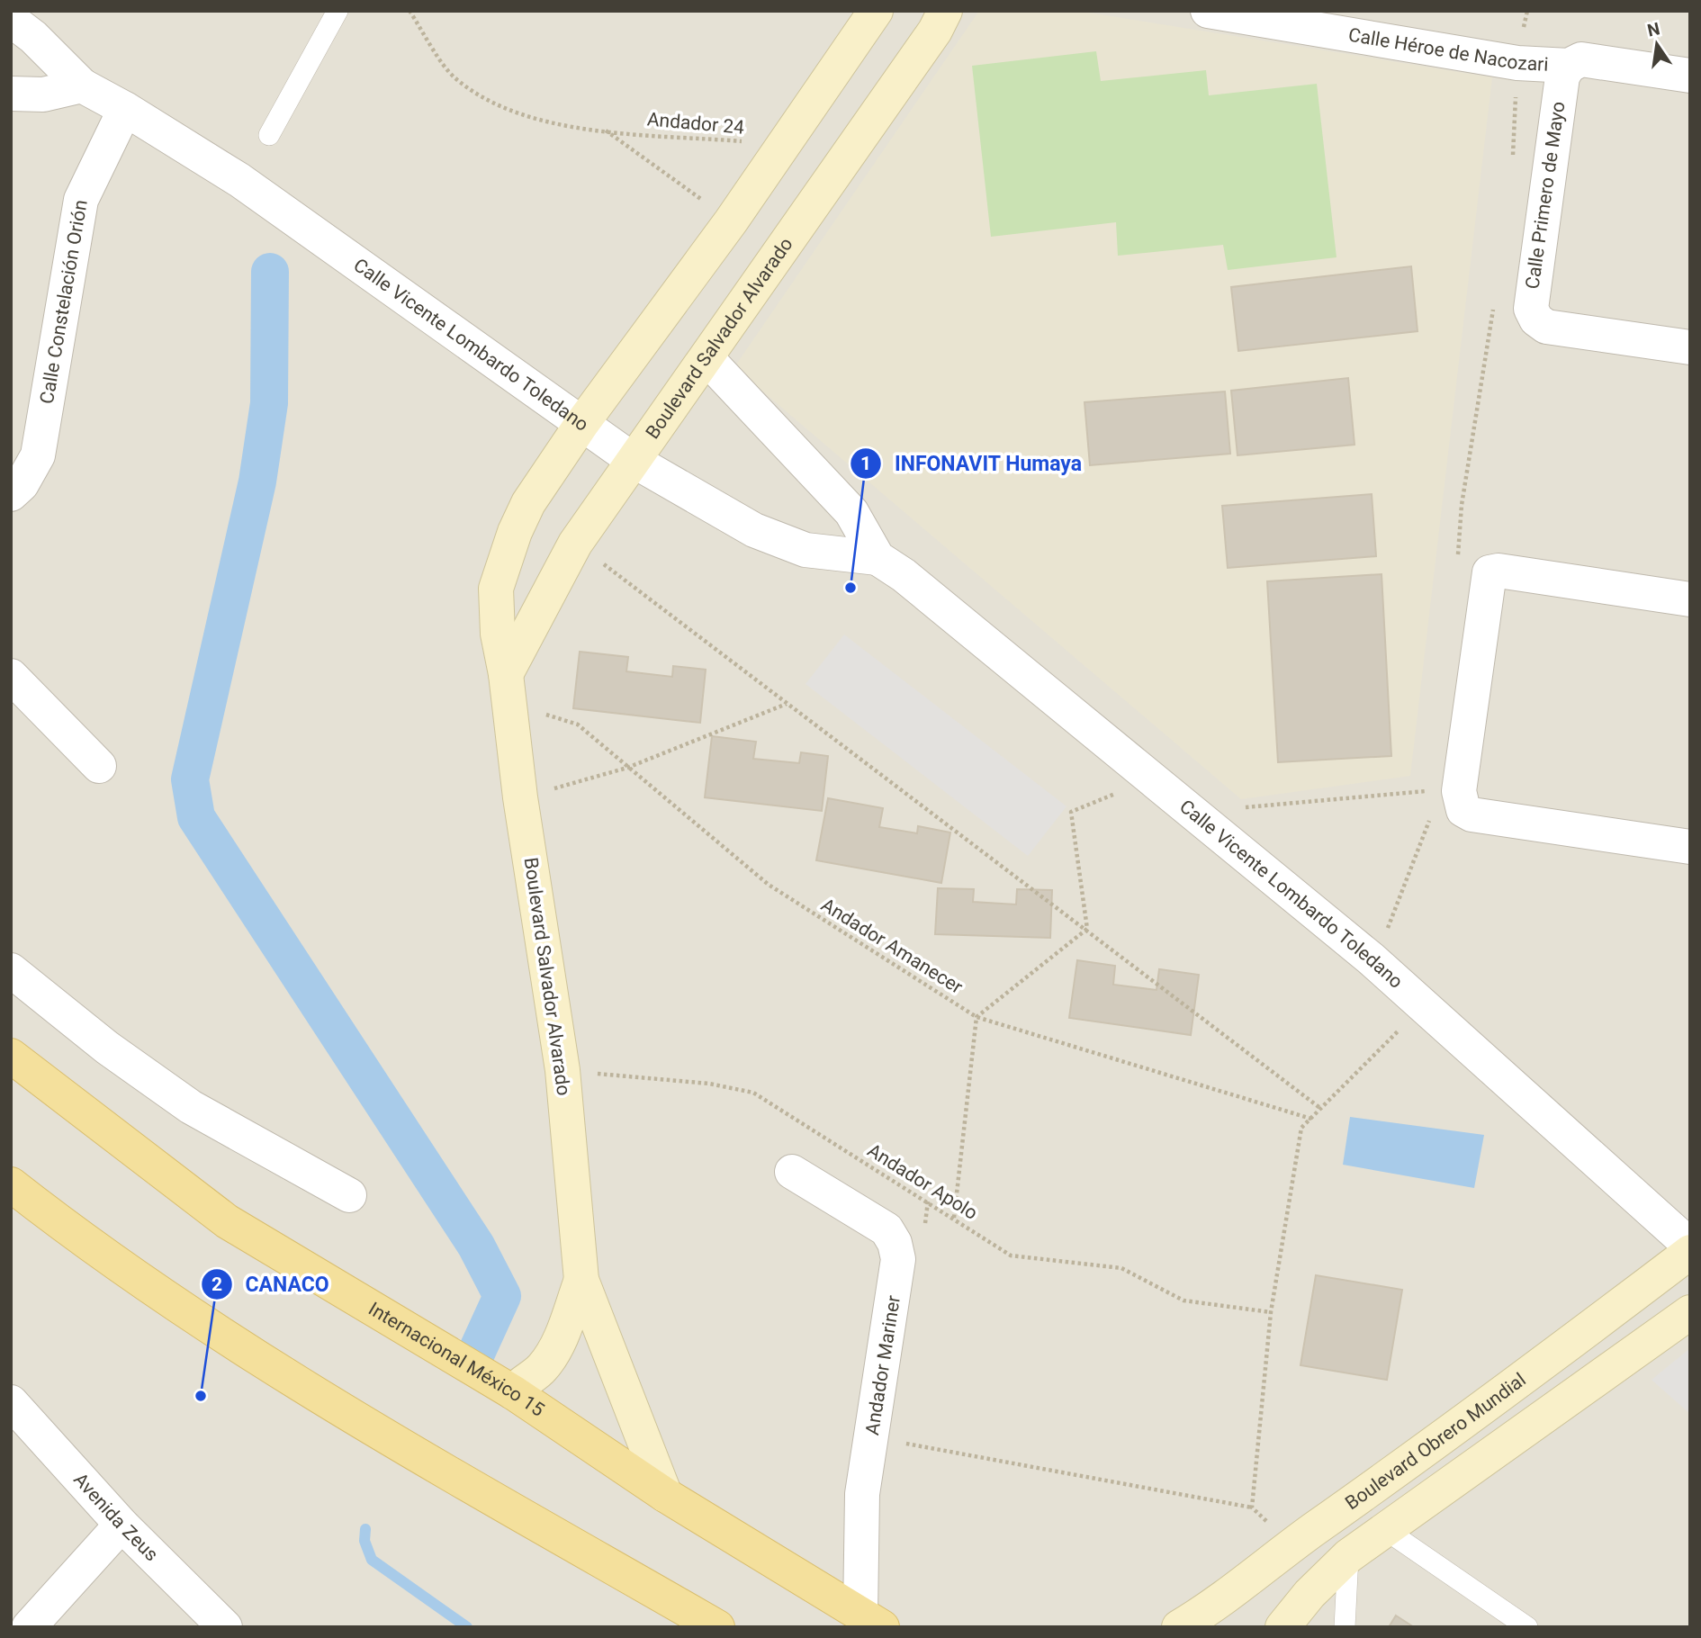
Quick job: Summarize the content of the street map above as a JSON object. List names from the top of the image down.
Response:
{
  "streets": {
    "main road": ["Internacional México 15"],
    "street": [
      "Calle Héroe de Nacozari",
      "Calle Primero de Mayo",
      "Calle Constelación Orión",
      "Boulevard Salvador Alvarado",
      "Calle Vicente Lombardo Toledano",
      "Andador Mariner",
      "Boulevard Obrero Mundial",
      "Avenida Zeus"
    ],
    "path": ["Andador 24", "Andador Amanecer", "Andador Apolo"]
  },
  "crossings": [
    ["Calle Héroe de Nacozari", "Calle Primero de Mayo"],
    ["Andador 24", "Boulevard Salvador Alvarado"],
    ["Calle Constelación Orión", "Calle Vicente Lombardo Toledano"],
    ["Boulevard Salvador Alvarado", "Calle Vicente Lombardo Toledano"],
    ["Boulevard Salvador Alvarado", "Andador Amanecer"],
    ["Boulevard Salvador Alvarado", "Andador Apolo"],
    ["Boulevard Salvador Alvarado", "Internacional México 15"],
    ["Internacional México 15", "Andador Mariner"]
  ],
  "places": ["INFONAVIT Humaya", "CANACO"],
  "north": "top"
}
